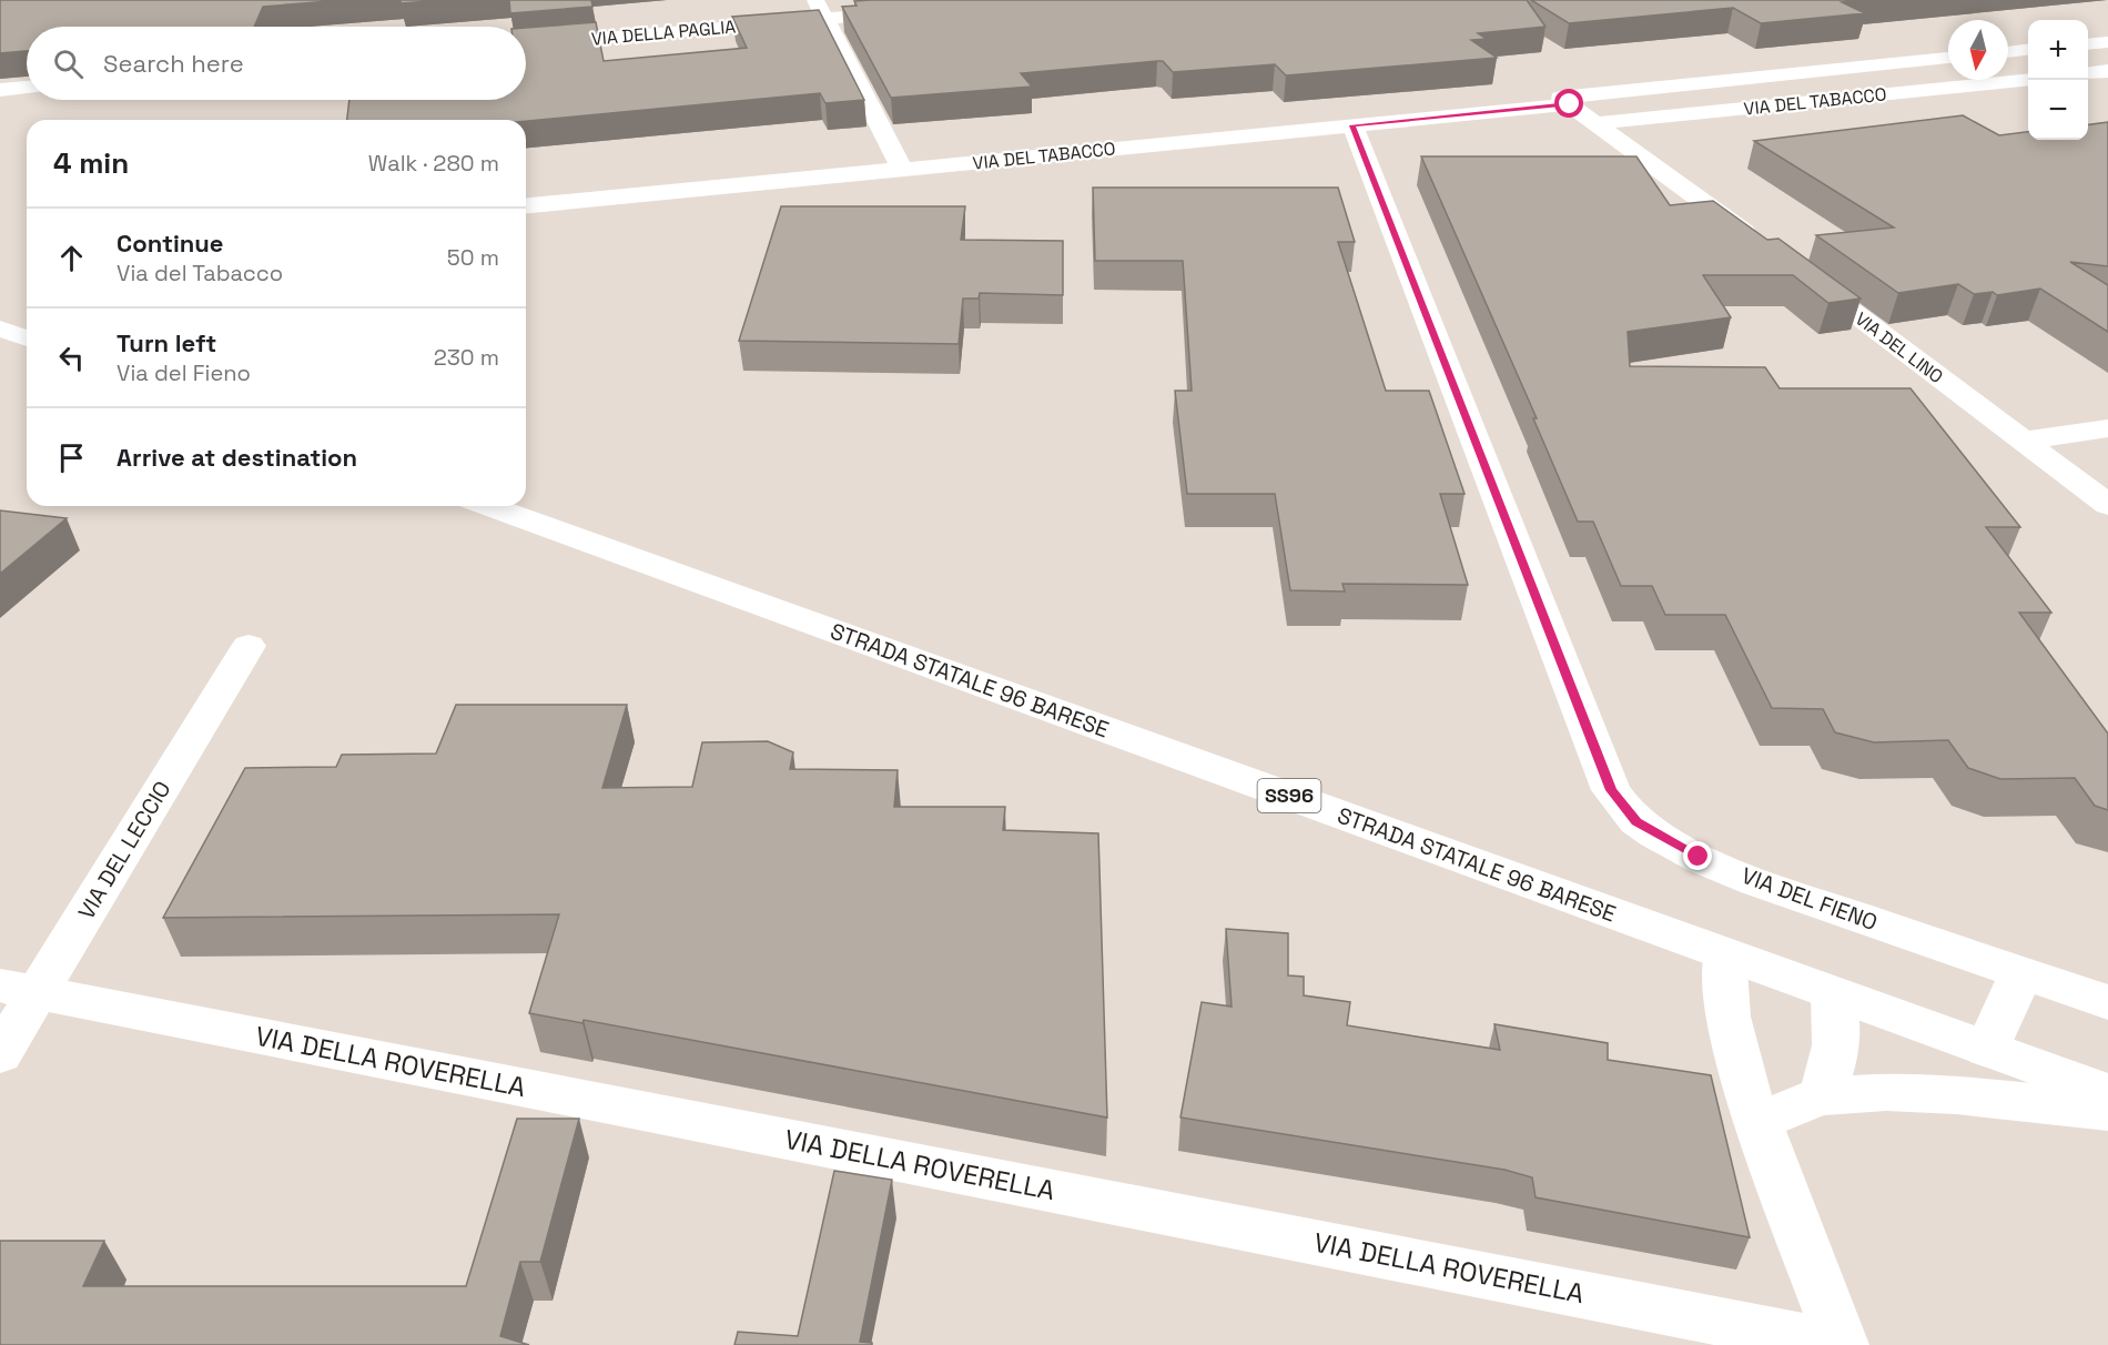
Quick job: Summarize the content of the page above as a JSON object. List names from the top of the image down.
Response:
{
  "streets": {
    "street": [
      "VIA DELLA PAGLIA",
      "VIA DEL TABACCO",
      "VIA DEL LINO",
      "STRADA STATALE 96 BARESE",
      "SS96",
      "VIA DEL LECCIO",
      "VIA DEL FIENO",
      "VIA DELLA ROVERELLA"
    ]
  },
  "crossings": [
    ["VIA DEL TABACCO", "VIA DEL FIENO"],
    ["VIA DEL LECCIO", "VIA DELLA ROVERELLA"]
  ],
  "north": "bottom",
  "page": {
    "map_buttons": ["+", "−"],
    "search": "Search here",
    "heading": ["4 min", "Walk · 280 m"],
    "list": [
      ["Continue", "Via del Tabacco", "50 m"],
      ["Turn left", "Via del Fieno", "230 m"],
      "Arrive at destination"
    ]
  }
}
